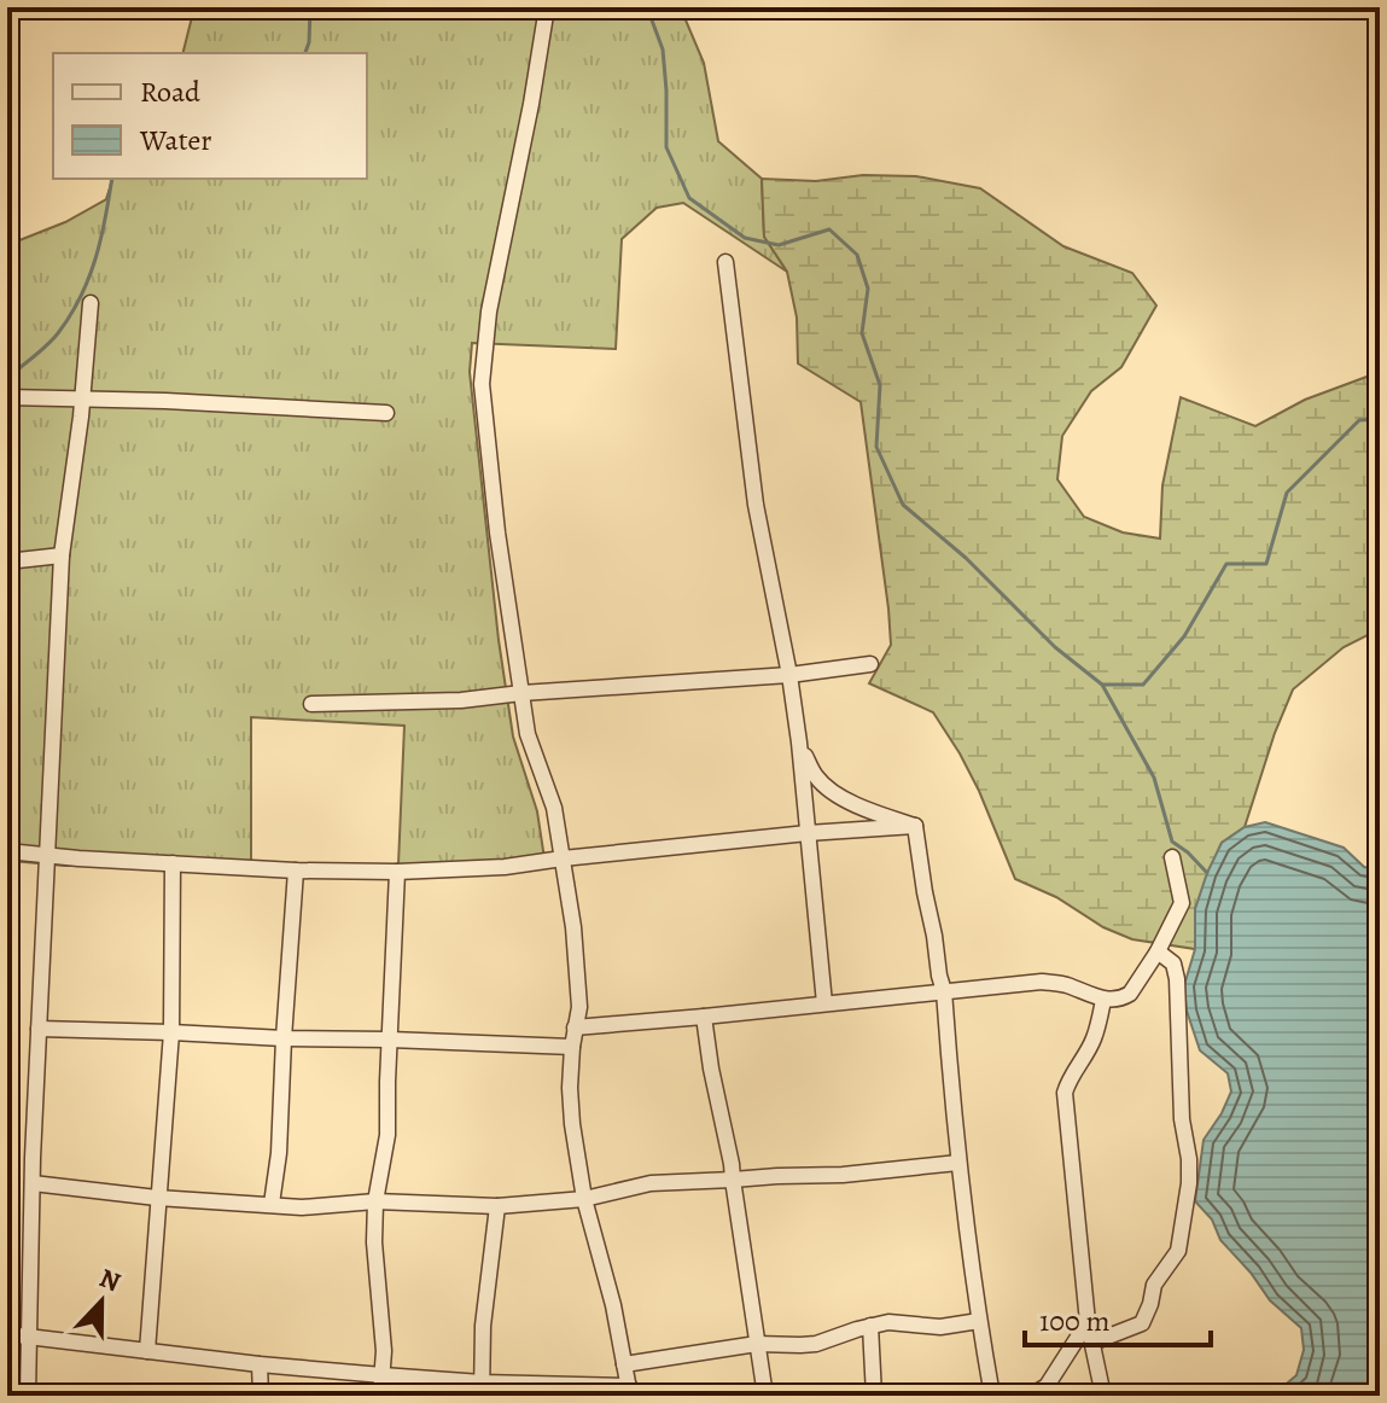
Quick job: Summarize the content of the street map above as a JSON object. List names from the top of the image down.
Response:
{
  "legend": ["Road", "Water"],
  "scale_bar": "100 m",
  "north": "top"
}
